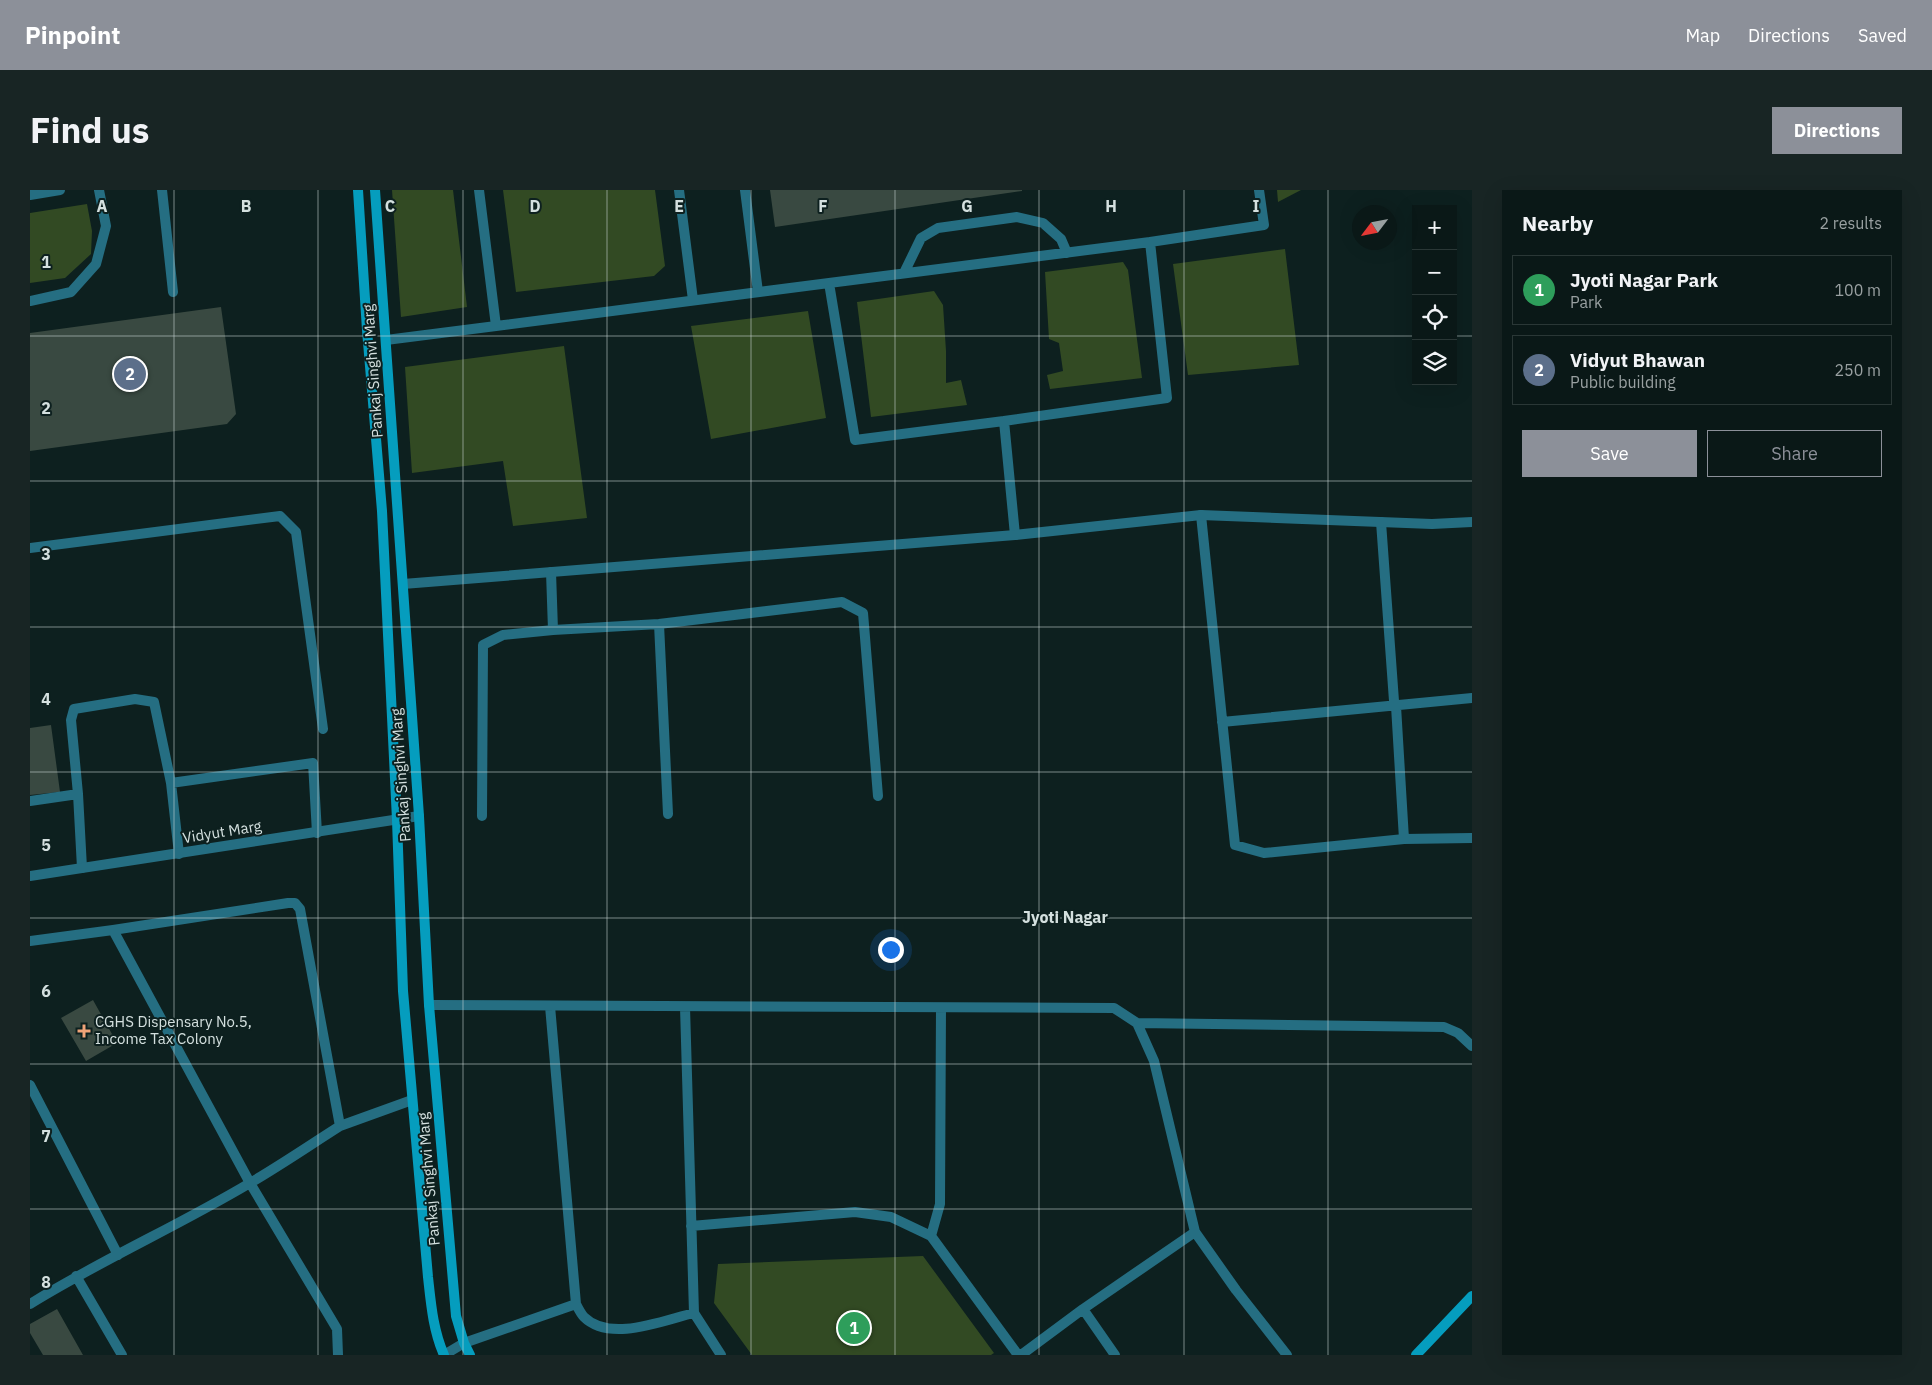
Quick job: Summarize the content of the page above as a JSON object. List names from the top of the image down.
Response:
{
  "streets": {
    "street": ["Pankaj Singhvi Marg", "Vidyut Marg"]
  },
  "crossings": [
    ["Pankaj Singhvi Marg", "Vidyut Marg"]
  ],
  "districts": ["Jyoti Nagar"],
  "places": {
    "health": ["CGHS Dispensary No.5, Income Tax Colony"]
  },
  "north": "bottom left",
  "page": {
    "header": "Pinpoint",
    "nav": ["Map", "Directions", "Saved"],
    "title": "Find us",
    "buttons": [
      "Directions",
      ["Save", "Share"]
    ],
    "heading": ["Nearby", "2 results"],
    "map_buttons": ["+", "−"],
    "list": [
      {
        "mark": "1",
        "name": "Jyoti Nagar Park",
        "note": "Park",
        "value": "100 m"
      },
      {
        "mark": "2",
        "name": "Vidyut Bhawan",
        "note": "Public building",
        "value": "250 m"
      }
    ],
    "pins": ["2", "1"]
  },
  "grid": {
    "columns": [
      "A",
      "B",
      "C",
      "D",
      "E",
      "F",
      "G",
      "H",
      "I"
    ],
    "rows": [
      "1",
      "2",
      "3",
      "4",
      "5",
      "6",
      "7",
      "8"
    ]
  }
}
